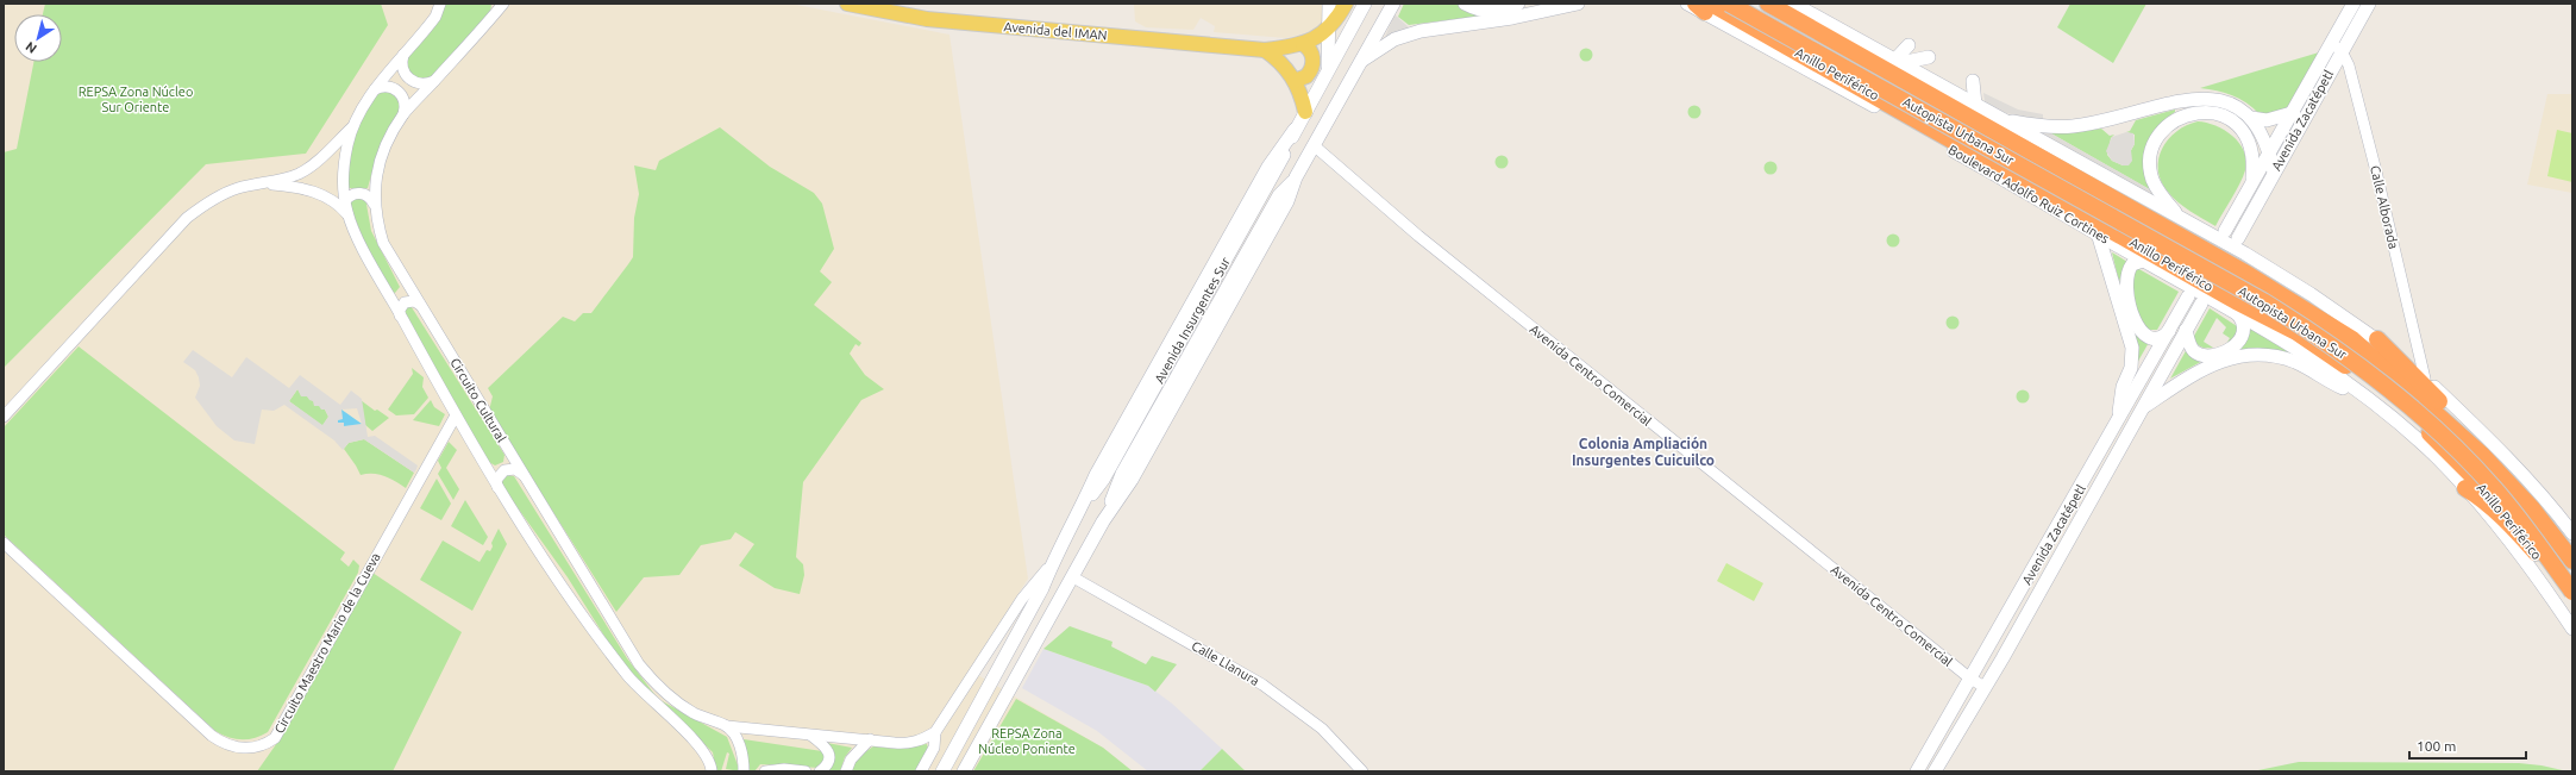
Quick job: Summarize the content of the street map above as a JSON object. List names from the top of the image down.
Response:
{
  "streets": {
    "highway": ["Anillo Periférico", "Autopista Urbana Sur"],
    "main road": [
      "Avenida del IMAN",
      "Avenida Zacatépetl",
      "Boulevard Adolfo Ruiz Cortines",
      "Avenida Insurgentes Sur"
    ],
    "street": [
      "Calle Alborada",
      "Avenida Centro Comercial",
      "Circuito Cultural",
      "Circuito Maestro Mario de la Cueva",
      "Calle Llanura"
    ]
  },
  "crossings": [
    ["Anillo Periférico", "Boulevard Adolfo Ruiz Cortines"],
    ["Avenida Zacatépetl", "Calle Alborada"],
    ["Avenida Zacatépetl", "Avenida Centro Comercial"],
    ["Avenida Insurgentes Sur", "Avenida Centro Comercial"],
    ["Avenida Insurgentes Sur", "Calle Llanura"],
    ["Circuito Cultural", "Circuito Maestro Mario de la Cueva"]
  ],
  "districts": ["Colonia Ampliación Insurgentes Cuicuilco"],
  "parks": ["REPSA Zona Núcleo Sur Oriente", "REPSA Zona Núcleo Poniente"],
  "scale_bar": "100 m",
  "north": "bottom left"
}
